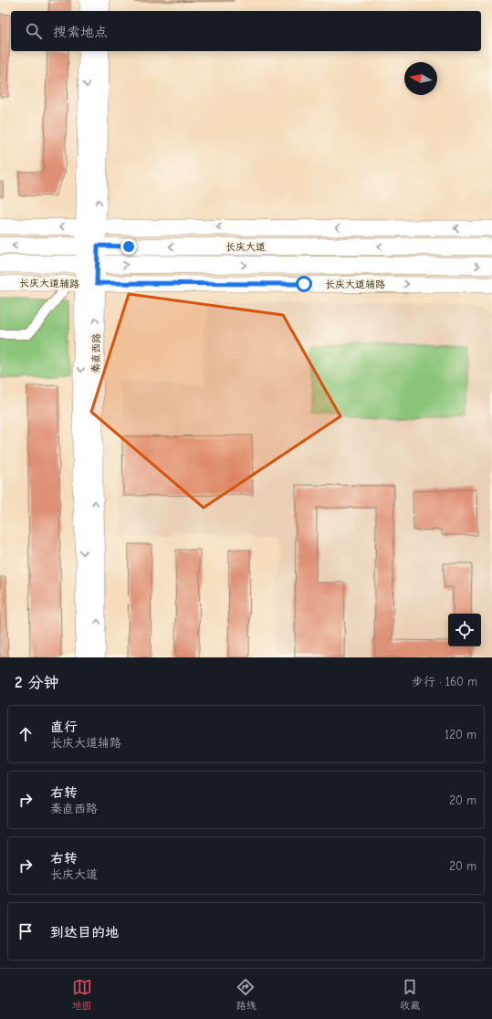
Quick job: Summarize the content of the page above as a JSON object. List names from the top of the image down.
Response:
{
  "streets": {
    "main road": ["长庆大道"],
    "street": ["长庆大道辅路", "秦直西路"]
  },
  "crossings": [
    ["长庆大道", "秦直西路"],
    ["长庆大道辅路", "秦直西路"]
  ],
  "north": "left",
  "page": {
    "search": "搜索地点",
    "heading": ["2 分钟", "步行 · 160 m"],
    "list": [
      ["直行", "长庆大道辅路", "120 m"],
      ["右转", "秦直西路", "20 m"],
      ["右转", "长庆大道", "20 m"],
      "到达目的地"
    ],
    "nav": ["地图", "路线", "收藏"]
  }
}
